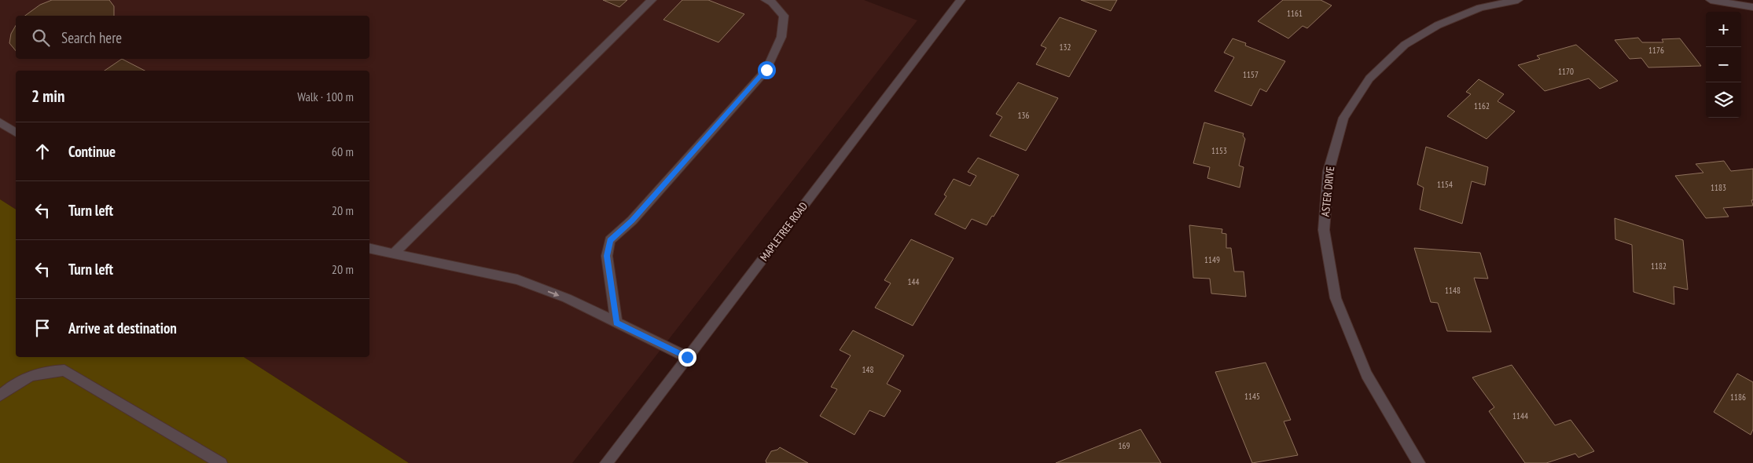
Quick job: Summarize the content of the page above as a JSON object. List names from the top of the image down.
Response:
{
  "streets": {
    "street": ["ASTER DRIVE", "MAPLETREE ROAD"]
  },
  "house_numbers": [
    "1161",
    "132",
    "1176",
    "1170",
    "1157",
    "1162",
    "136",
    "1153",
    "1154",
    "1183",
    "1149",
    "1182",
    "144",
    "1148",
    "148",
    "1145",
    "1186",
    "1144",
    "169"
  ],
  "page": {
    "map_buttons": ["+", "−"],
    "search": "Search here",
    "heading": ["2 min", "Walk · 100 m"],
    "list": [
      ["Continue", "60 m"],
      ["Turn left", "20 m"],
      ["Turn left", "20 m"],
      "Arrive at destination"
    ]
  }
}
